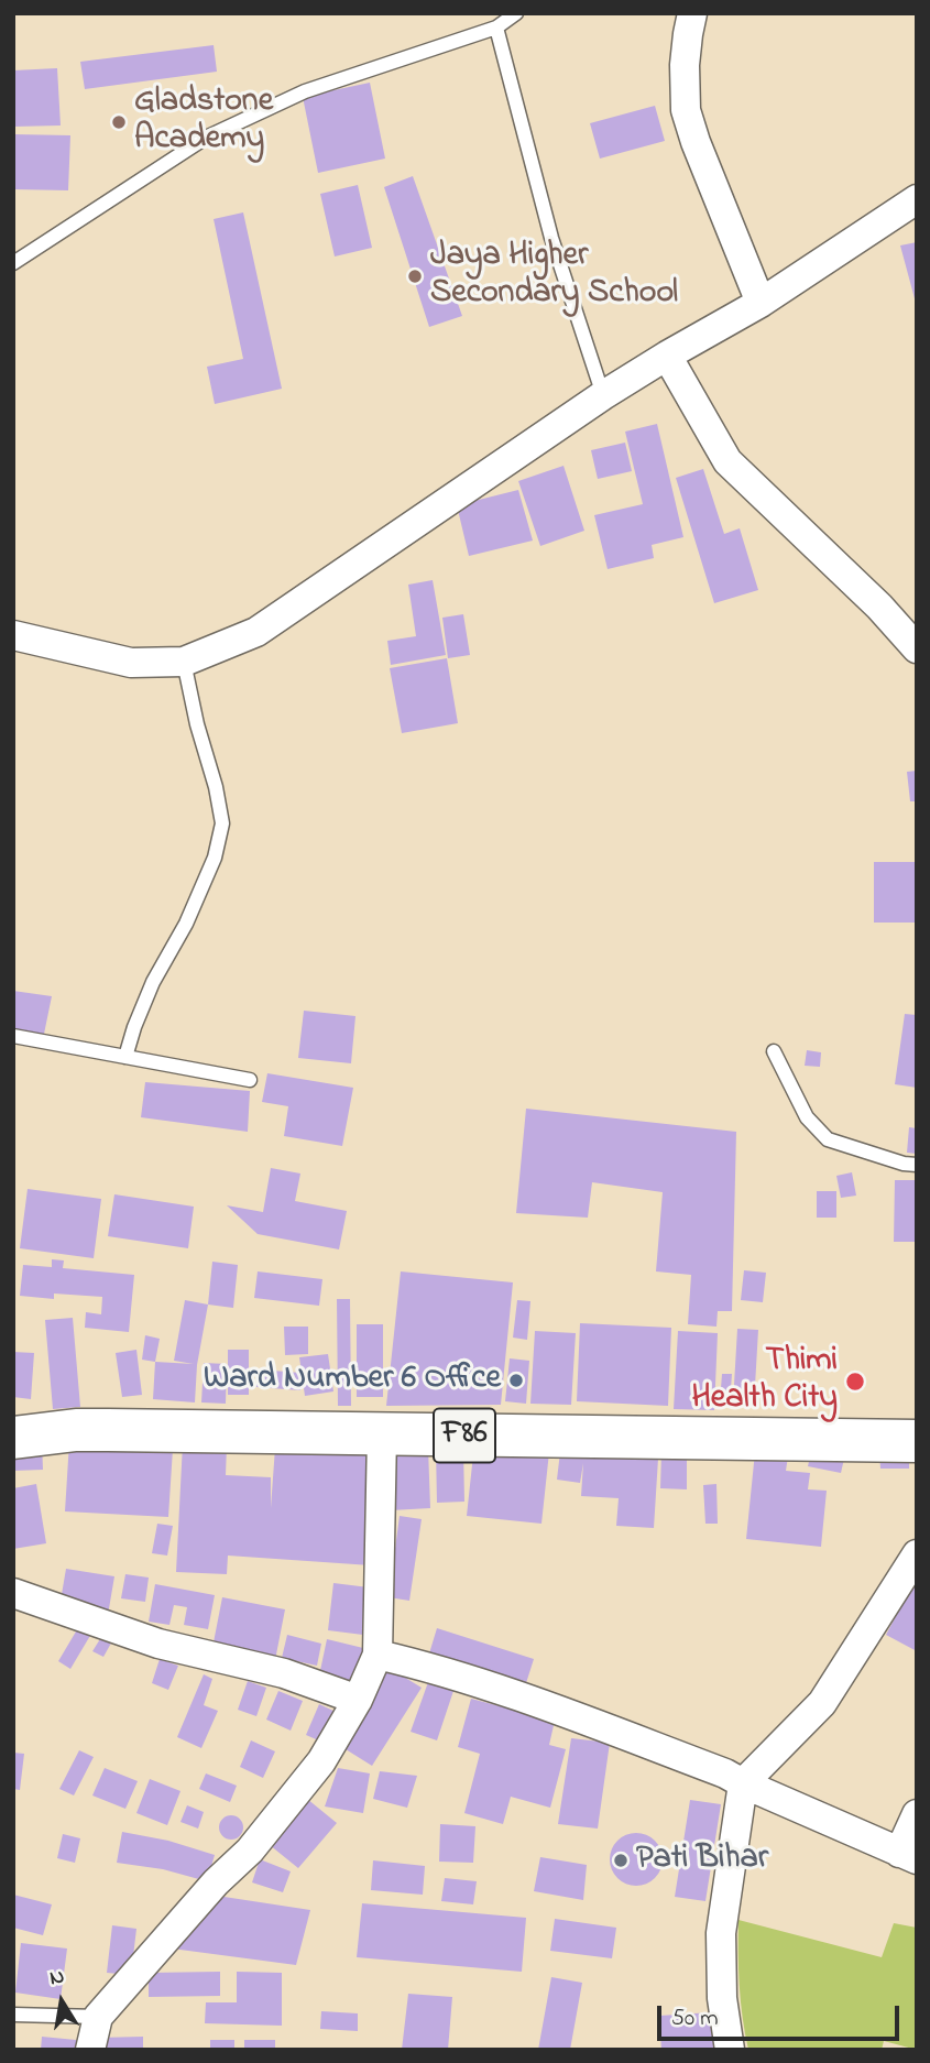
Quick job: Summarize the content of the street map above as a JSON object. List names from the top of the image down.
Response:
{
  "streets": {
    "main road": ["F86"]
  },
  "places": [
    "Gladstone Academy",
    "Jaya Higher Secondary School",
    "Ward Number 6 Office",
    "Thimi Health City",
    "Pati Bihar"
  ],
  "scale_bar": "50 m",
  "north": "top"
}
